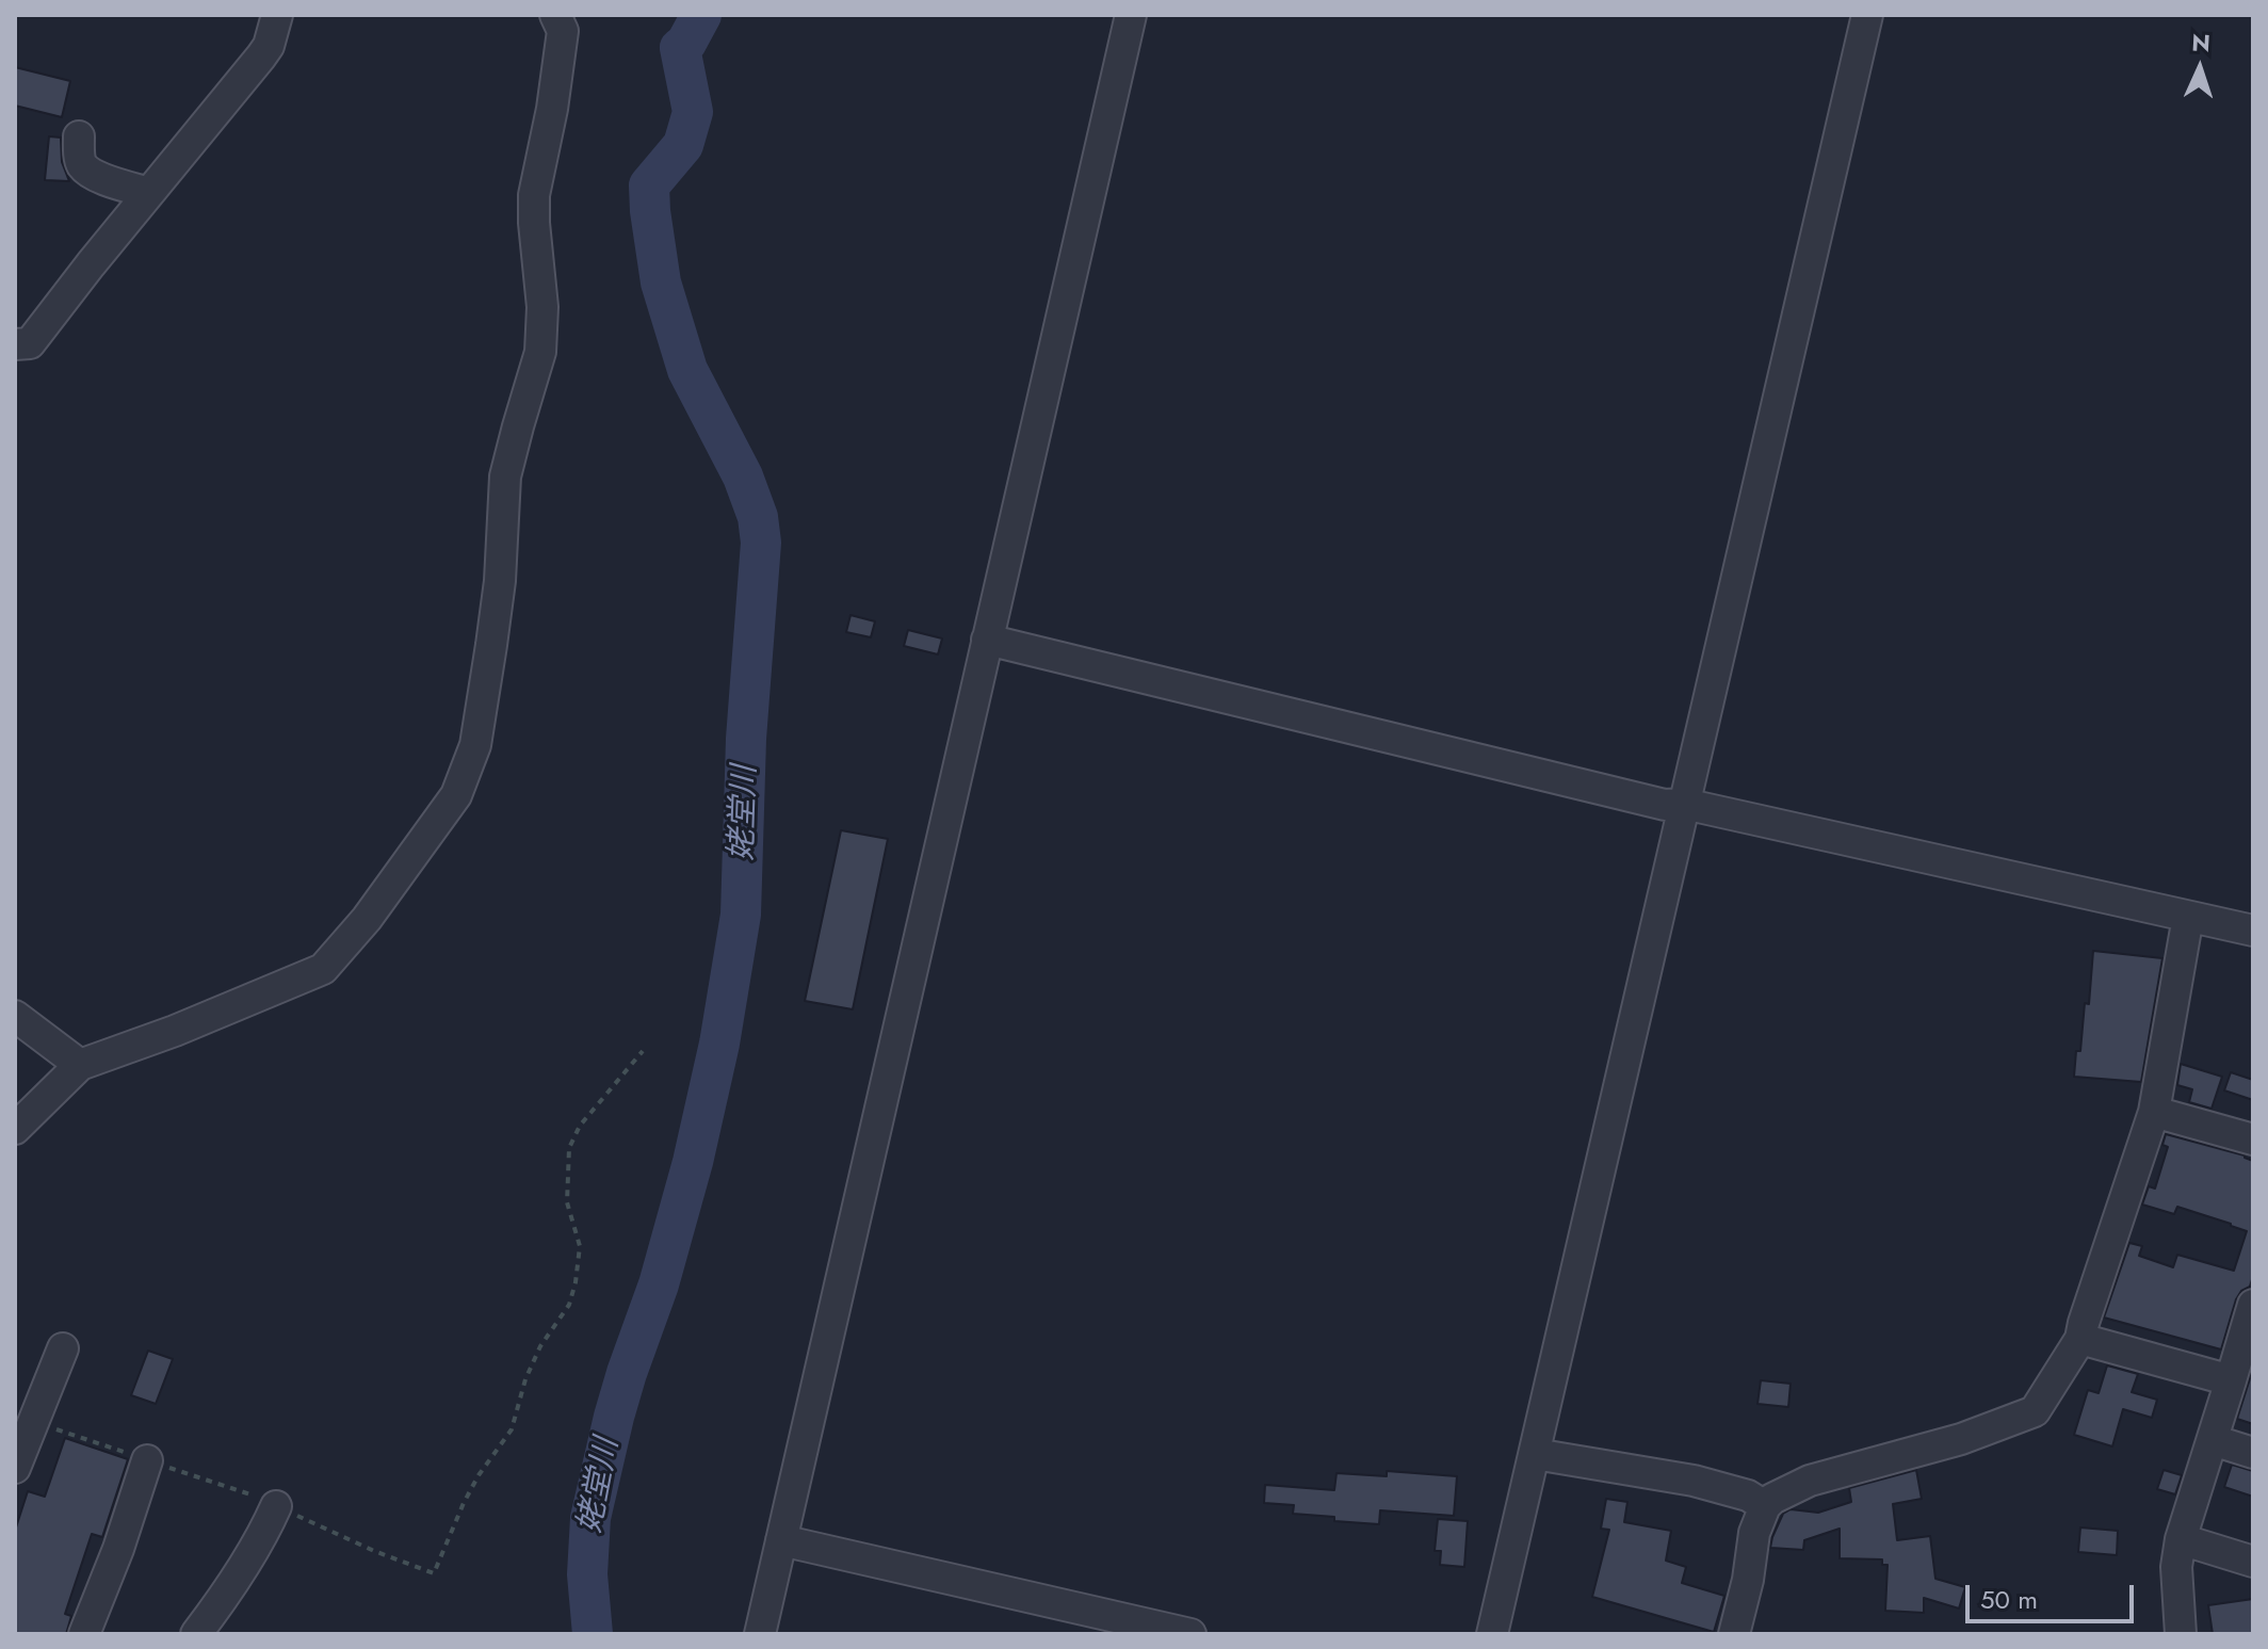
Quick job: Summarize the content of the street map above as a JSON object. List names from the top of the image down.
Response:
{
  "water": ["姥堂川"],
  "scale_bar": "50 m",
  "north": "top"
}
